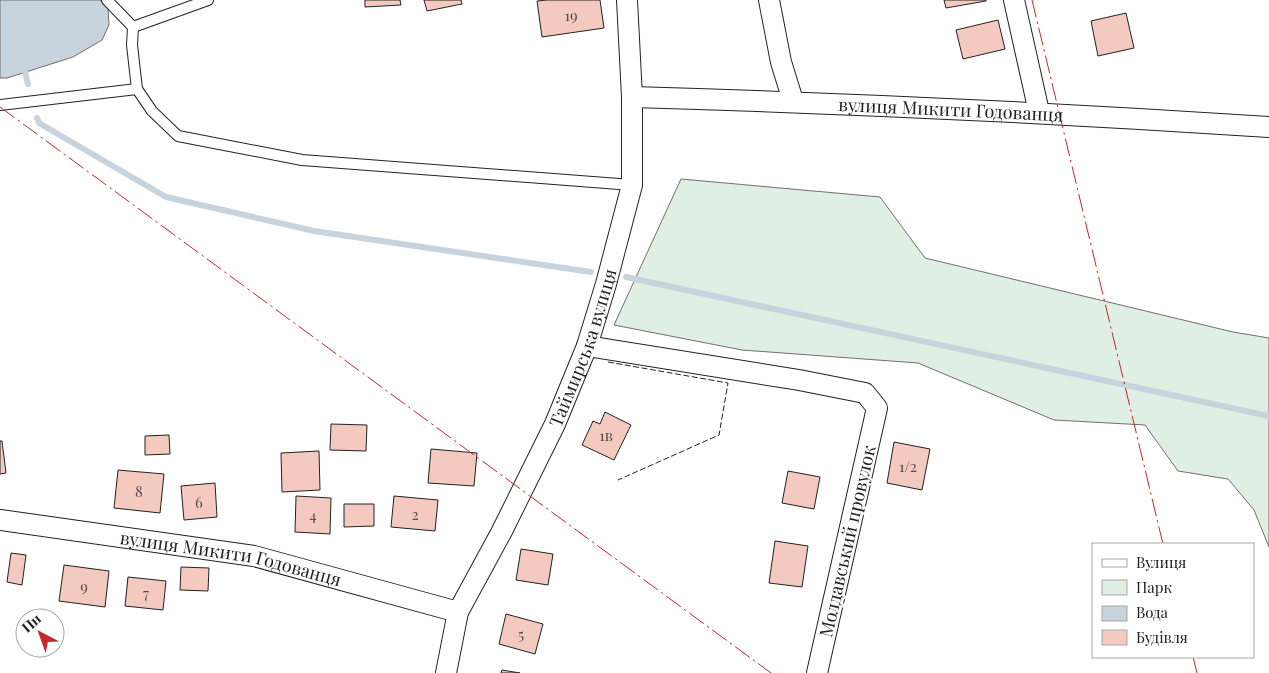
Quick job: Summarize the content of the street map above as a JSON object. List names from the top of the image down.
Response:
{
  "streets": {
    "street": ["вулиця Микити Годованця", "Таймирська вулиця", "Молдавський провулок"]
  },
  "crossings": [
    ["вулиця Микити Годованця", "Таймирська вулиця"],
    ["Таймирська вулиця", "Молдавський провулок"]
  ],
  "house_numbers": [
    "19",
    "1в",
    "1/2",
    "8",
    "6",
    "2",
    "4",
    "9",
    "7",
    "5"
  ],
  "legend": [
    "Вулиця",
    "Парк",
    "Вода",
    "Будівля"
  ],
  "north": "top left"
}
